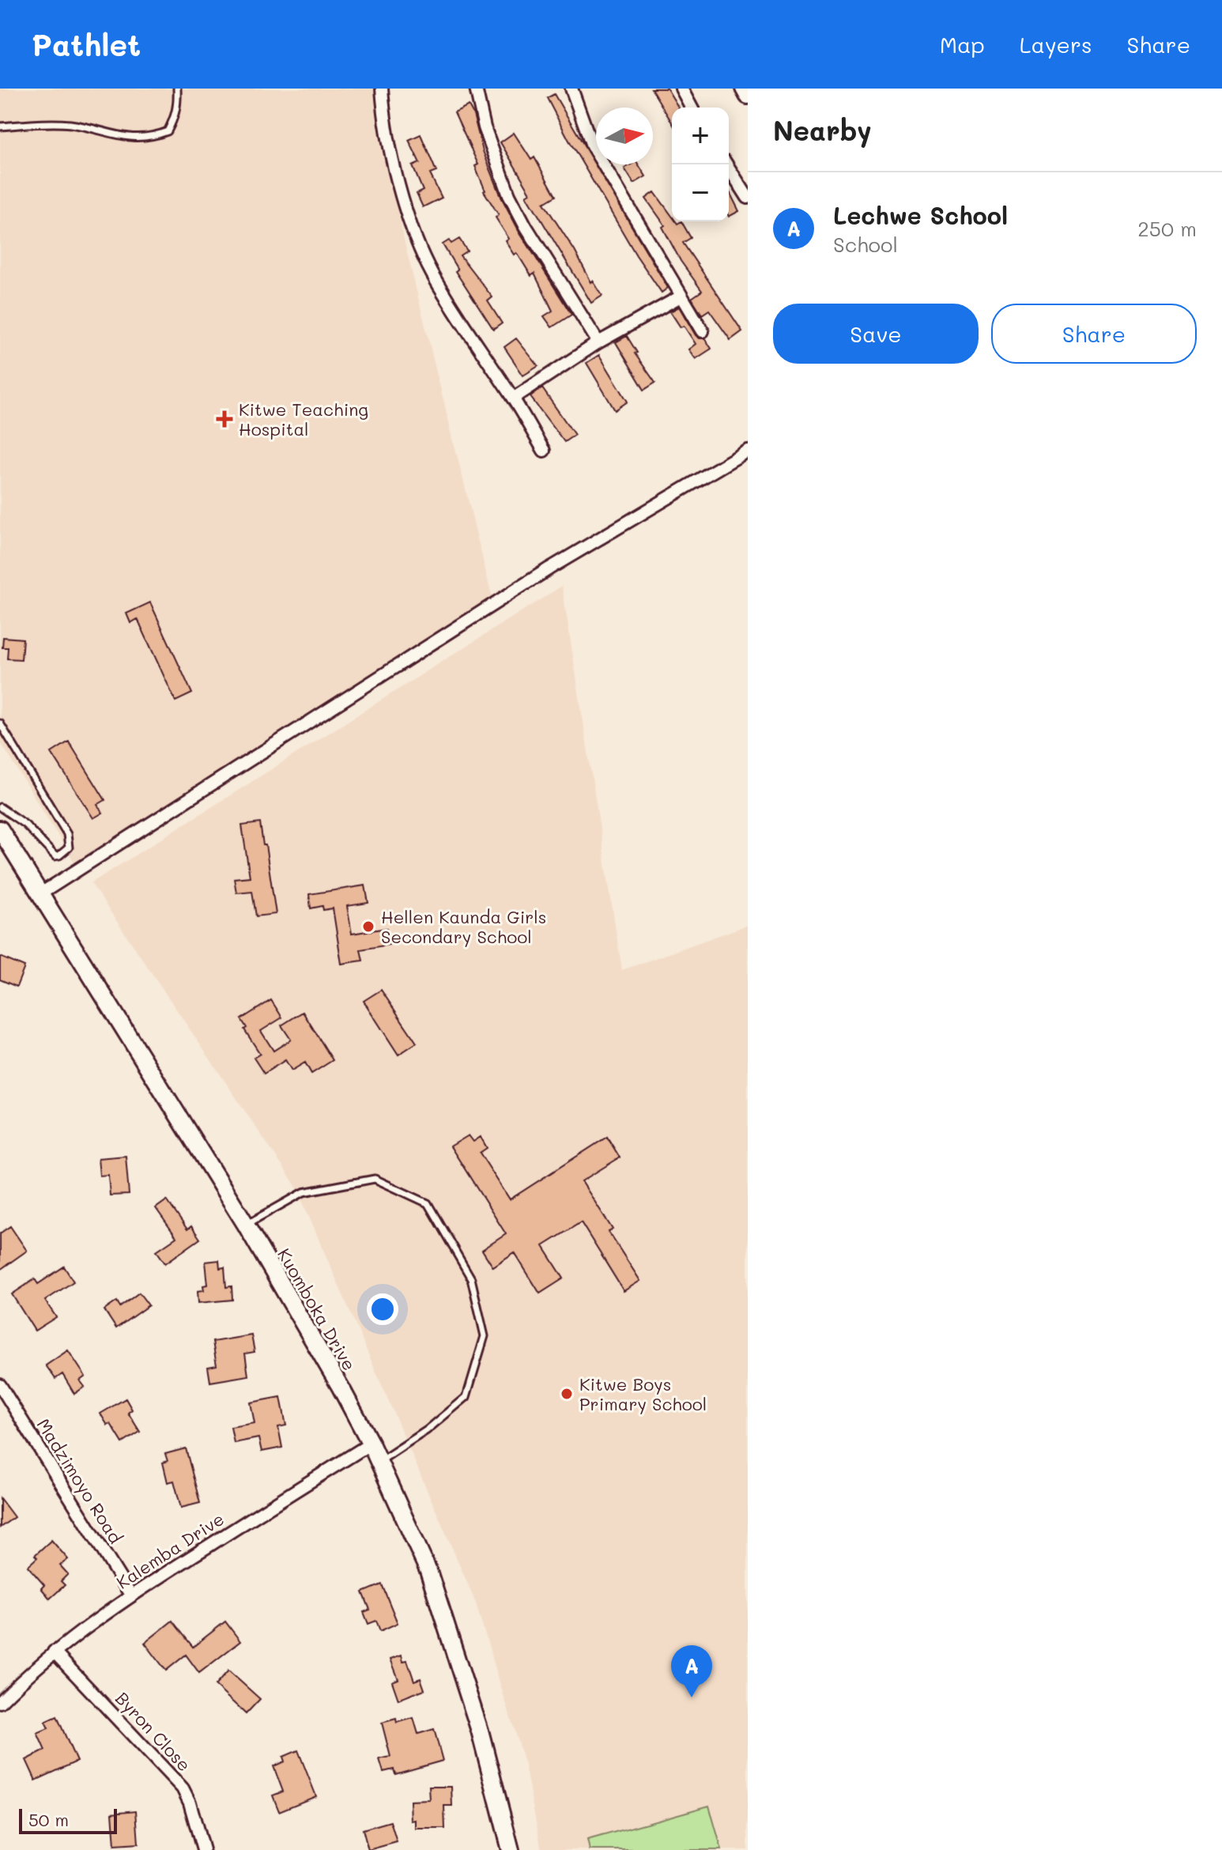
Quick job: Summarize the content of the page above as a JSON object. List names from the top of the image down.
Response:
{
  "streets": {
    "main road": ["Kuomboka Drive"],
    "street": ["Madzimoyo Road", "Kalemba Drive", "Byron Close"]
  },
  "crossings": [
    ["Kuomboka Drive", "Kalemba Drive"],
    ["Madzimoyo Road", "Kalemba Drive"],
    ["Kalemba Drive", "Byron Close"]
  ],
  "places": {
    "health": ["Kitwe Teaching Hospital"],
    "other": ["Hellen Kaunda Girls Secondary School", "Kitwe Boys Primary School"]
  },
  "scale_bar": "50 m",
  "north": "right",
  "page": {
    "header": "Pathlet",
    "nav": ["Map", "Layers", "Share"],
    "heading": "Nearby",
    "map_buttons": ["+", "−"],
    "list": [
      {
        "mark": "A",
        "name": "Lechwe School",
        "note": "School",
        "value": "250 m"
      }
    ],
    "buttons": ["Save", "Share"],
    "pins": "A",
    "scale": "50 m"
  }
}
